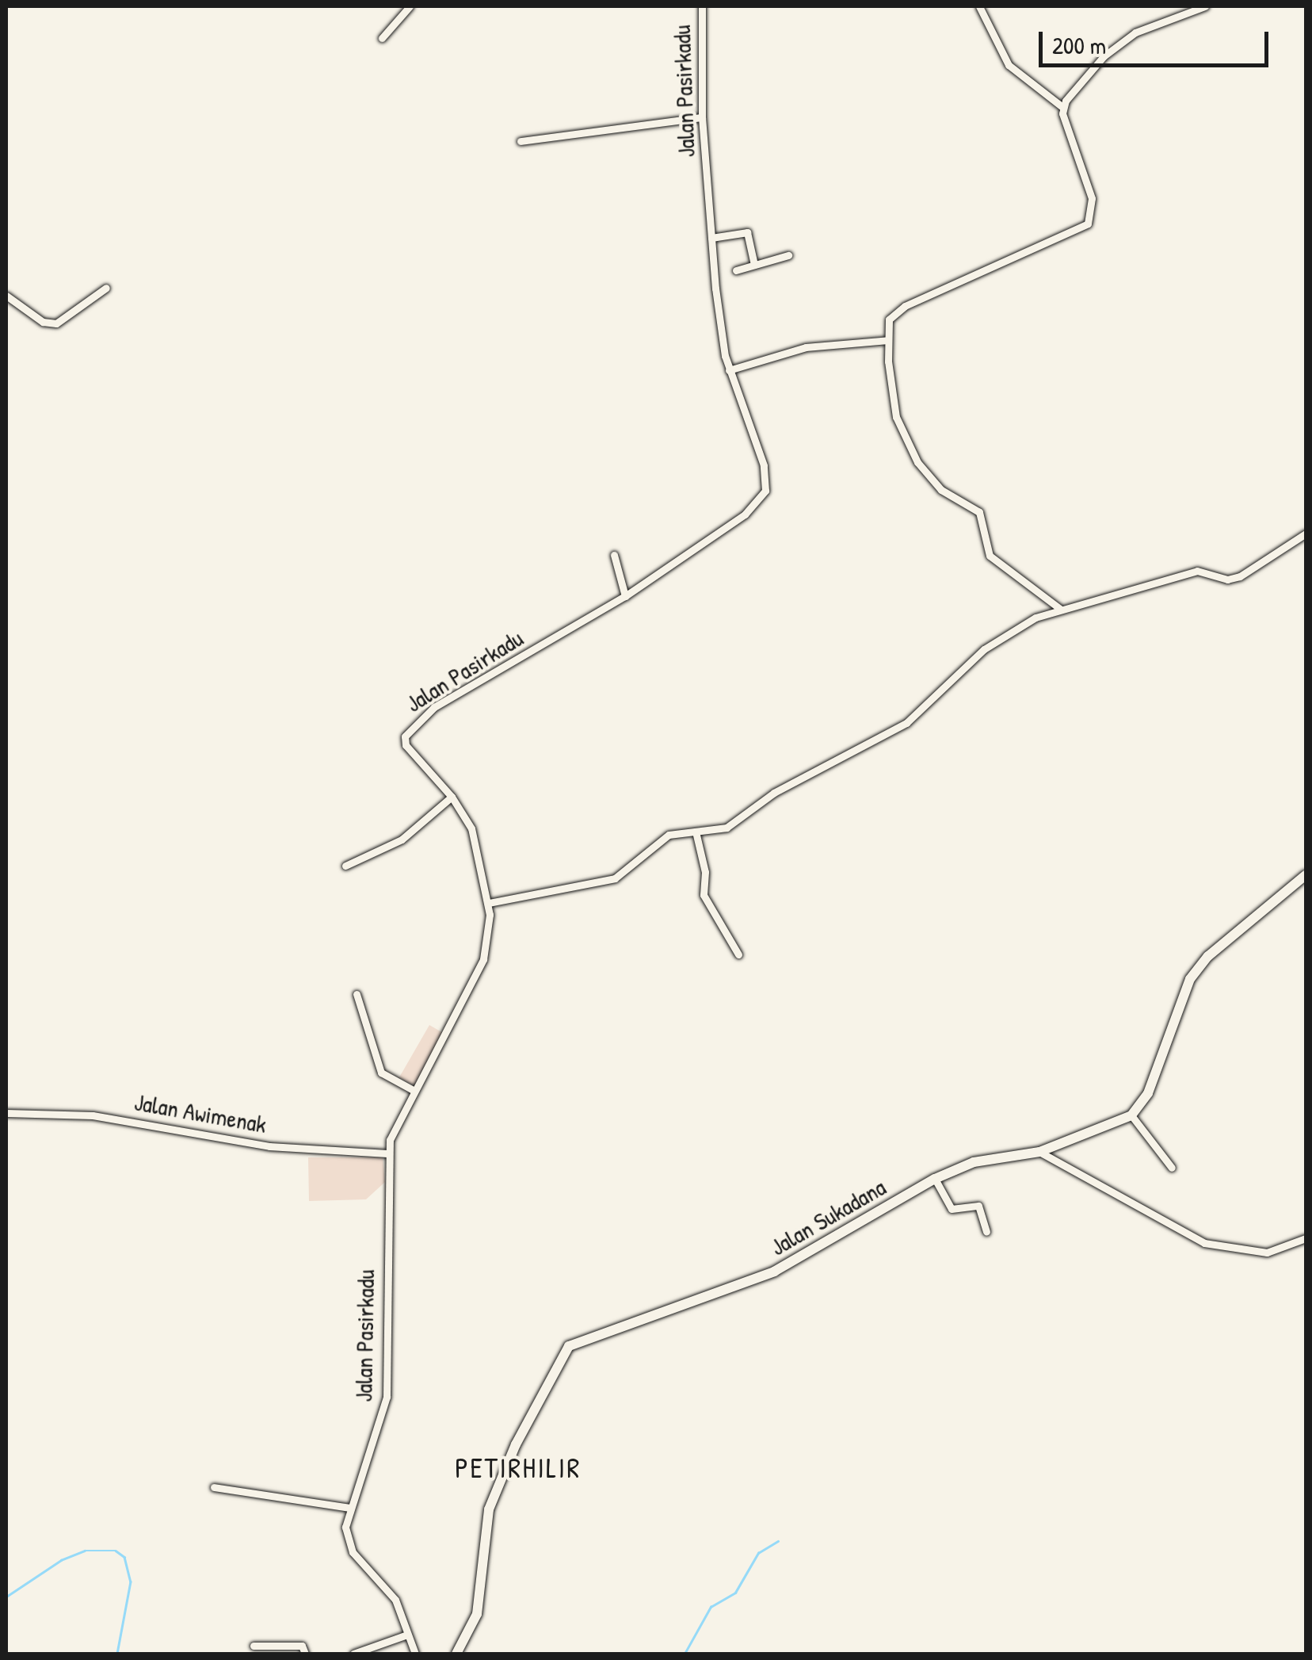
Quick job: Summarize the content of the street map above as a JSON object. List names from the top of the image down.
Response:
{
  "streets": {
    "main road": ["Jalan Sukadana"],
    "street": ["Jalan Pasirkadu", "Jalan Awimenak"]
  },
  "crossings": [
    ["Jalan Pasirkadu", "Jalan Awimenak"]
  ],
  "districts": ["PETIRHILIR"],
  "scale_bar": "200 m"
}
